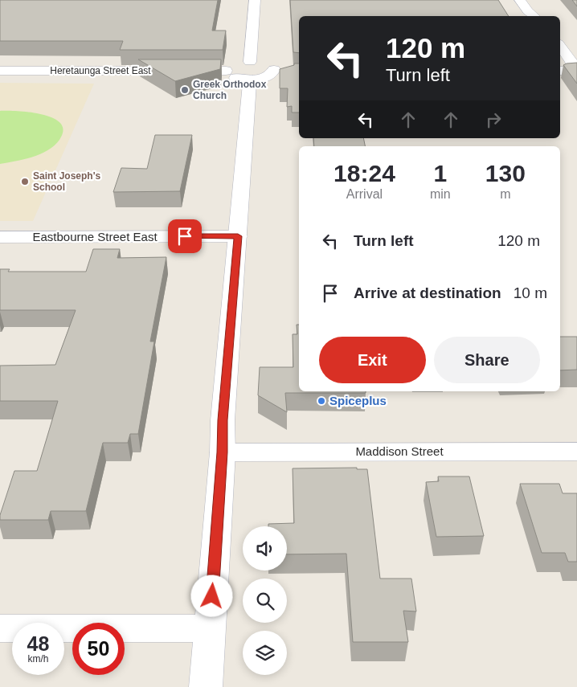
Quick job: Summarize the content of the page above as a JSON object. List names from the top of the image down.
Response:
{
  "streets": {
    "main road": ["Heretaunga Street East", "Eastbourne Street East", "Maddison Street"]
  },
  "places": ["Greek Orthodox Church", "Saint Joseph's School", "Spiceplus"],
  "page": {
    "turn": ["120 m", "Turn left"],
    "eta": [
      "18:24",
      "Arrival",
      "1",
      "min",
      "130",
      "m"
    ],
    "list": [
      {
        "name": "Turn left",
        "value": "120 m"
      },
      {
        "name": "Arrive at destination",
        "value": "10 m"
      }
    ],
    "buttons": ["Exit", "Share"],
    "speed": "48 km/h",
    "limit": "50"
  }
}
